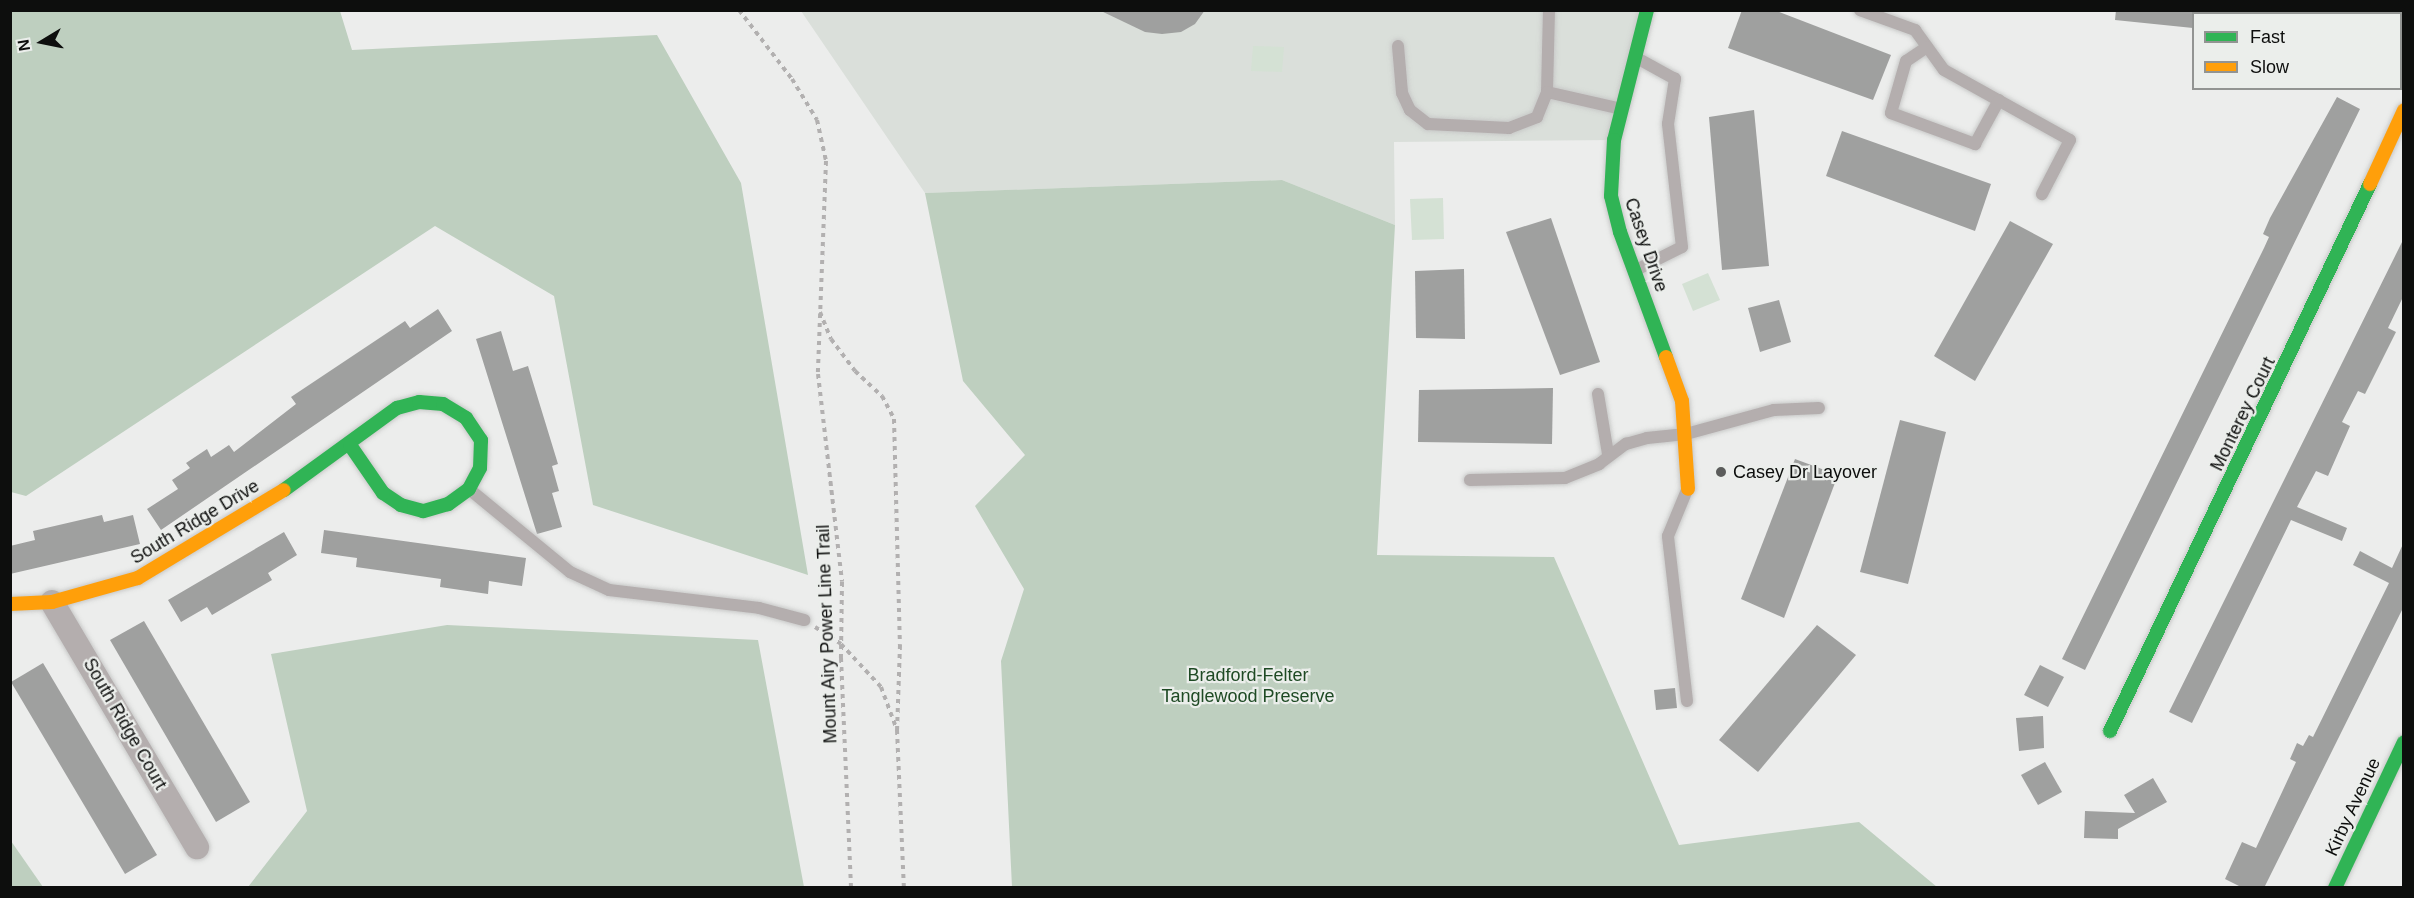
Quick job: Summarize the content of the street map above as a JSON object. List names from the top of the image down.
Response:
{
  "streets": {
    "street": [
      "Casey Drive",
      "Monterey Court",
      "South Ridge Drive",
      "South Ridge Court",
      "Kirby Avenue"
    ],
    "path": ["Mount Airy Power Line Trail"]
  },
  "crossings": [
    ["South Ridge Drive", "South Ridge Court"]
  ],
  "parks": ["Bradford-Felter Tanglewood Preserve"],
  "places": ["Casey Dr Layover"],
  "legend": ["Fast", "Slow"],
  "north": "left"
}
